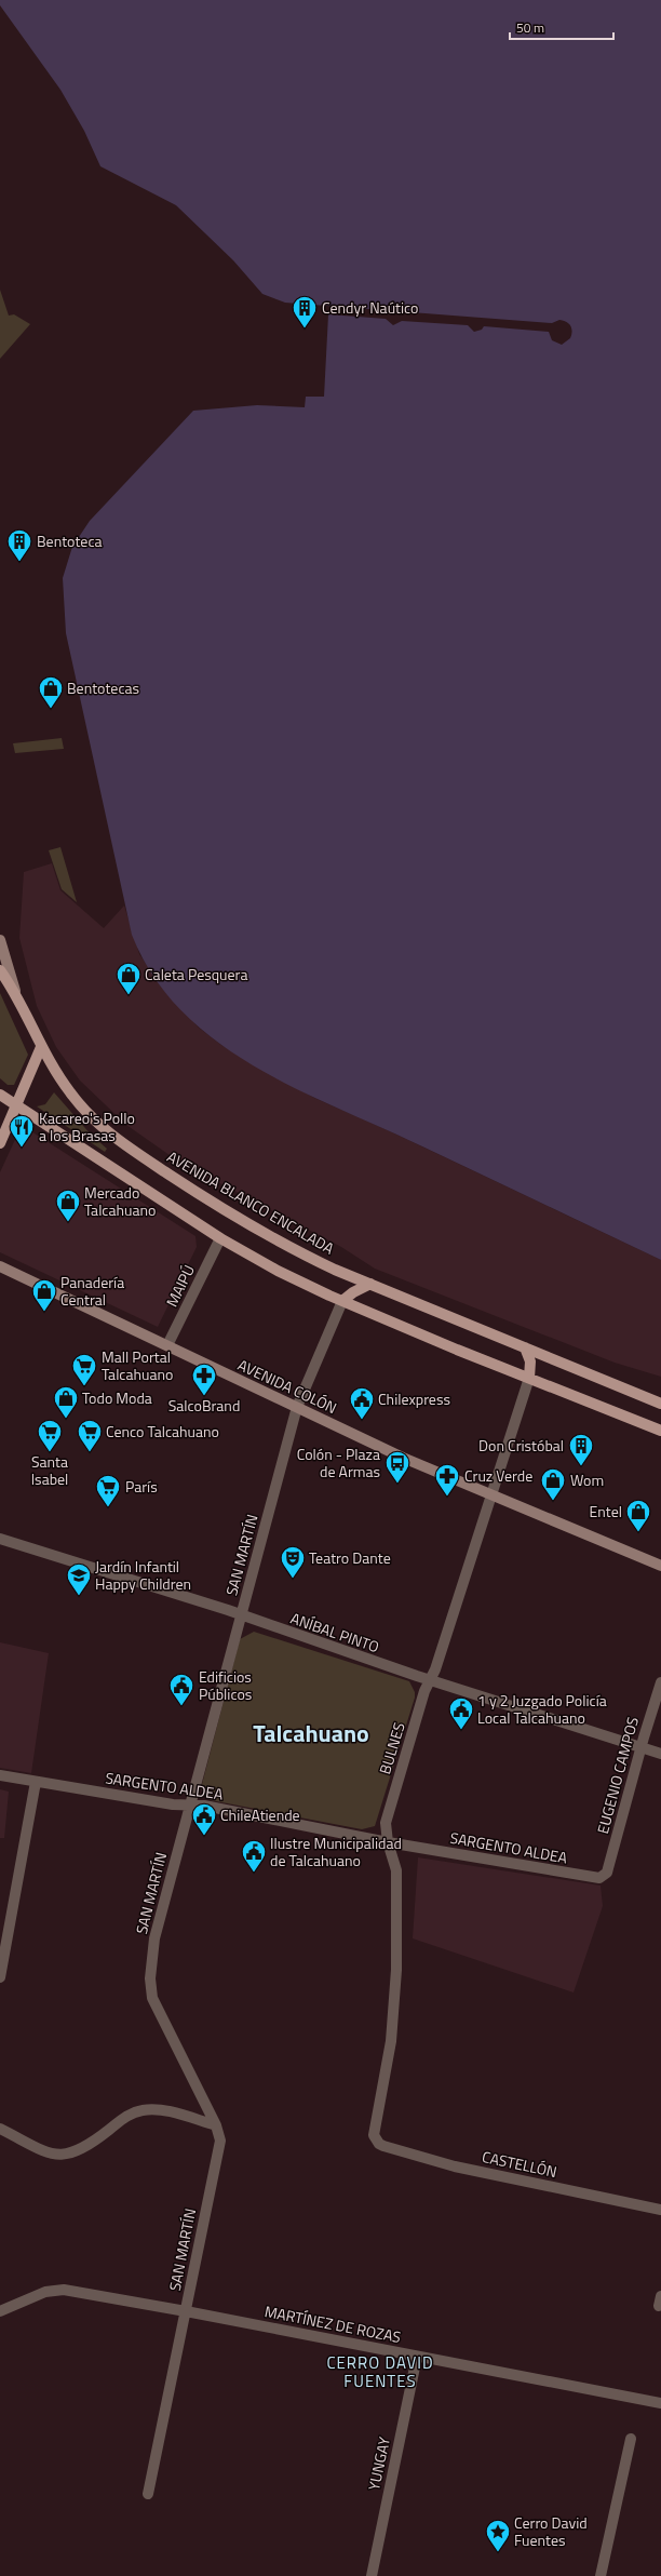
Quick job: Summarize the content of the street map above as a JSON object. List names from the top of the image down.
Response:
{
  "streets": {
    "main road": ["AVENIDA BLANCO ENCALADA", "AVENIDA COLÓN"],
    "street": [
      "MAIPÚ",
      "SAN MARTÍN",
      "ANÍBAL PINTO",
      "BULNES",
      "EUGENIO CAMPOS",
      "SARGENTO ALDEA",
      "CASTELLÓN",
      "MARTÍNEZ DE ROZAS",
      "YUNGAY"
    ]
  },
  "crossings": [
    ["MAIPÚ", "AVENIDA COLÓN"],
    ["AVENIDA COLÓN", "SAN MARTÍN"],
    ["AVENIDA COLÓN", "BULNES"],
    ["SAN MARTÍN", "ANÍBAL PINTO"],
    ["SAN MARTÍN", "SARGENTO ALDEA"],
    ["SAN MARTÍN", "MARTÍNEZ DE ROZAS"],
    ["ANÍBAL PINTO", "BULNES"],
    ["ANÍBAL PINTO", "EUGENIO CAMPOS"],
    ["BULNES", "SARGENTO ALDEA"],
    ["BULNES", "CASTELLÓN"],
    ["EUGENIO CAMPOS", "SARGENTO ALDEA"],
    ["MARTÍNEZ DE ROZAS", "YUNGAY"]
  ],
  "districts": ["Talcahuano", "CERRO DAVID FUENTES"],
  "places": {
    "building": ["Cendyr Naútico", "Bentoteca", "Don Cristóbal"],
    "shop": [
      "Bentotecas",
      "Caleta Pesquera",
      "Mercado Talcahuano",
      "Panadería Central",
      "Todo Moda",
      "Wom",
      "Entel"
    ],
    "restaurant": ["Kacareo's Pollo a los Brasas"],
    "supermarket": [
      "Mall Portal Talcahuano",
      "Santa Isabel",
      "Cenco Talcahuano",
      "París"
    ],
    "pharmacy": ["SalcoBrand", "Cruz Verde"],
    "public building": [
      "Chilexpress",
      "Edificios Públicos",
      "1 y 2 Juzgado Policía Local Talcahuano",
      "ChileAtiende",
      "Ilustre Municipalidad de Talcahuano"
    ],
    "bus stop": ["Colón - Plaza de Armas"],
    "theatre": ["Teatro Dante"],
    "school or university": ["Jardín Infantil Happy Children"],
    "place": ["Cerro David Fuentes"]
  },
  "scale_bar": "50 m"
}
